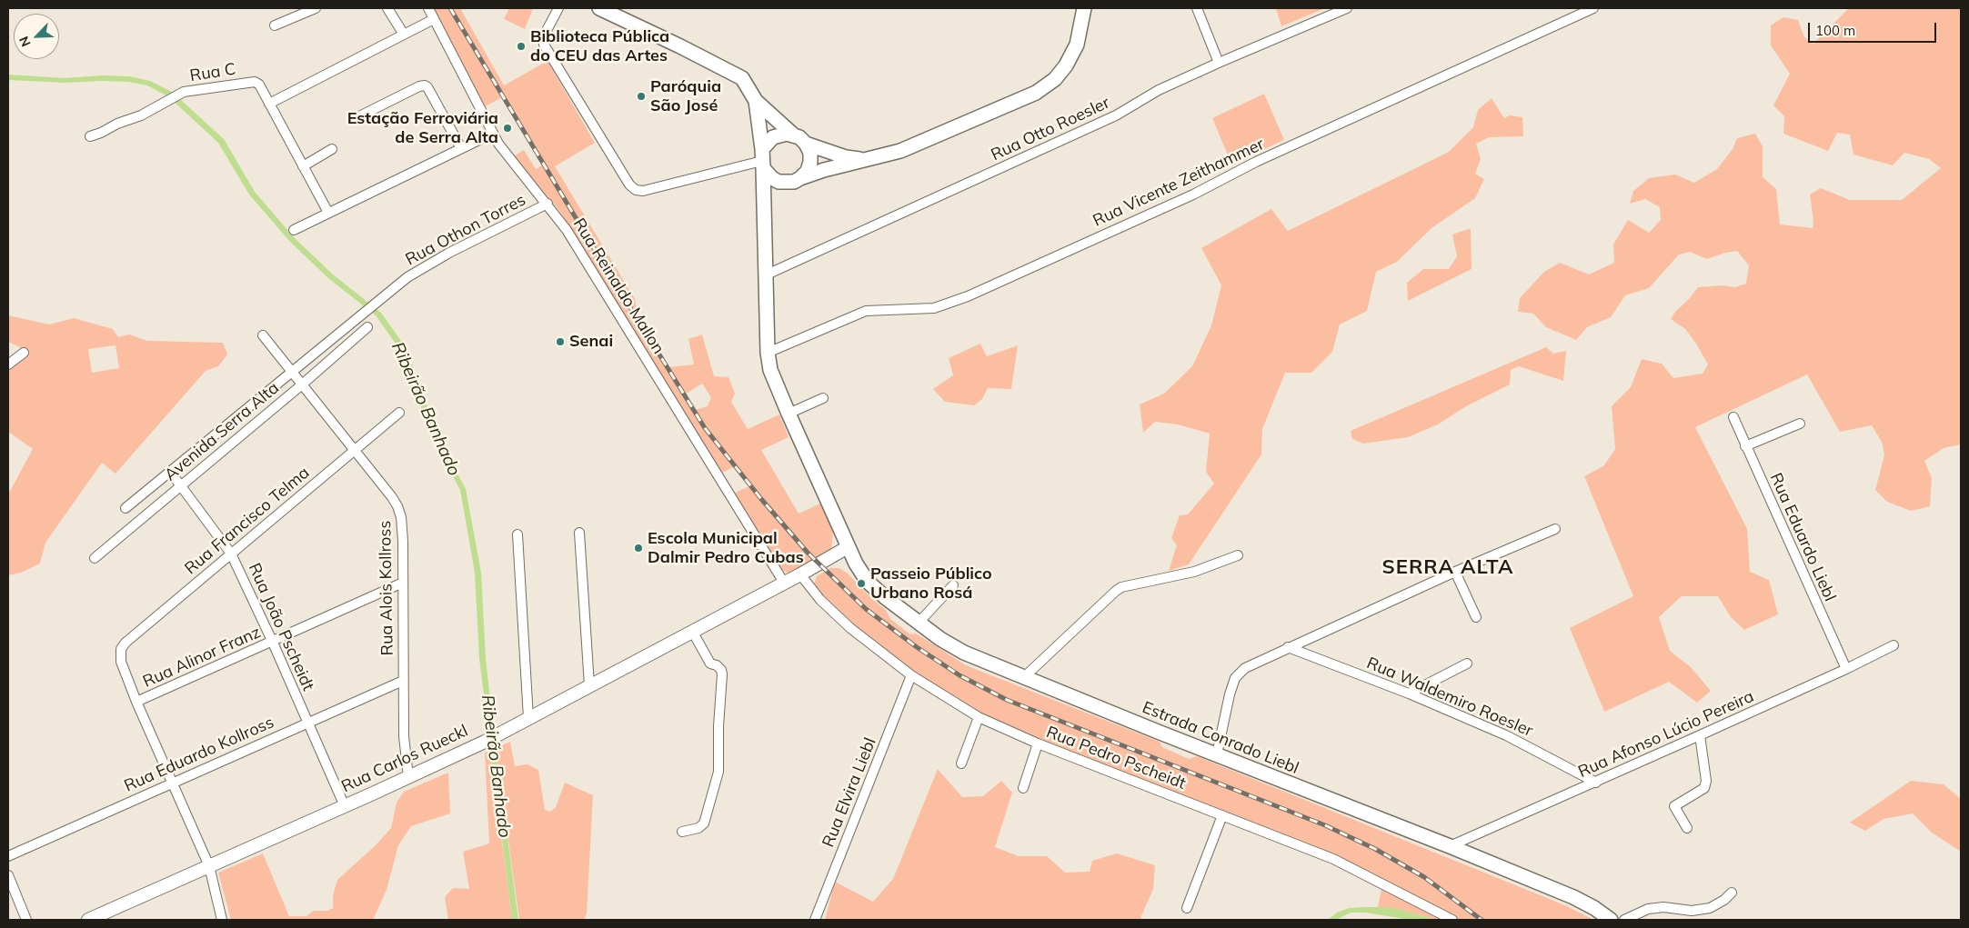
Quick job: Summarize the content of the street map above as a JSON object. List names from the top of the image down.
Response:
{
  "streets": {
    "main road": ["Estrada Conrado Liebl"],
    "street": [
      "Rua C",
      "Rua Otto Roesler",
      "Rua Vicente Zeithammer",
      "Rua Othon Torres",
      "Rua Reinaldo Mallon",
      "Avenida Serra Alta",
      "Rua Francisco Telma",
      "Rua Eduardo Liebl",
      "Rua Alois Kollross",
      "Rua João Pscheidt",
      "Rua Alinor Franz",
      "Rua Waldemiro Roesler",
      "Rua Afonso Lúcio Pereira",
      "Rua Eduardo Kollross",
      "Rua Pedro Pscheidt",
      "Rua Carlos Rueckl",
      "Rua Elvira Liebl"
    ]
  },
  "crossings": [
    ["Rua Otto Roesler", "Estrada Conrado Liebl"],
    ["Rua Vicente Zeithammer", "Estrada Conrado Liebl"],
    ["Rua Othon Torres", "Rua Reinaldo Mallon"],
    ["Rua Othon Torres", "Avenida Serra Alta"],
    ["Rua Reinaldo Mallon", "Rua Carlos Rueckl"],
    ["Avenida Serra Alta", "Rua Alois Kollross"],
    ["Avenida Serra Alta", "Rua João Pscheidt"],
    ["Rua Francisco Telma", "Rua Alois Kollross"],
    ["Rua Francisco Telma", "Rua João Pscheidt"],
    ["Rua Francisco Telma", "Rua Alinor Franz"],
    ["Rua Eduardo Liebl", "Rua Afonso Lúcio Pereira"],
    ["Rua Alois Kollross", "Rua Alinor Franz"],
    ["Rua Alois Kollross", "Rua Eduardo Kollross"],
    ["Rua Alois Kollross", "Rua Carlos Rueckl"],
    ["Rua João Pscheidt", "Rua Alinor Franz"],
    ["Rua João Pscheidt", "Rua Eduardo Kollross"],
    ["Rua João Pscheidt", "Rua Carlos Rueckl"],
    ["Rua Waldemiro Roesler", "Rua Afonso Lúcio Pereira"],
    ["Rua Afonso Lúcio Pereira", "Estrada Conrado Liebl"],
    ["Estrada Conrado Liebl", "Rua Carlos Rueckl"],
    ["Rua Pedro Pscheidt", "Rua Carlos Rueckl"],
    ["Rua Pedro Pscheidt", "Rua Elvira Liebl"]
  ],
  "districts": ["SERRA ALTA"],
  "water": ["Ribeirão Banhado"],
  "places": [
    "Biblioteca Pública do CEU das Artes",
    "Paróquia São José",
    "Estação Ferroviária de Serra Alta",
    "Senai",
    "Escola Municipal Dalmir Pedro Cubas",
    "Passeio Público Urbano Rosá"
  ],
  "scale_bar": "100 m",
  "north": "bottom left"
}
